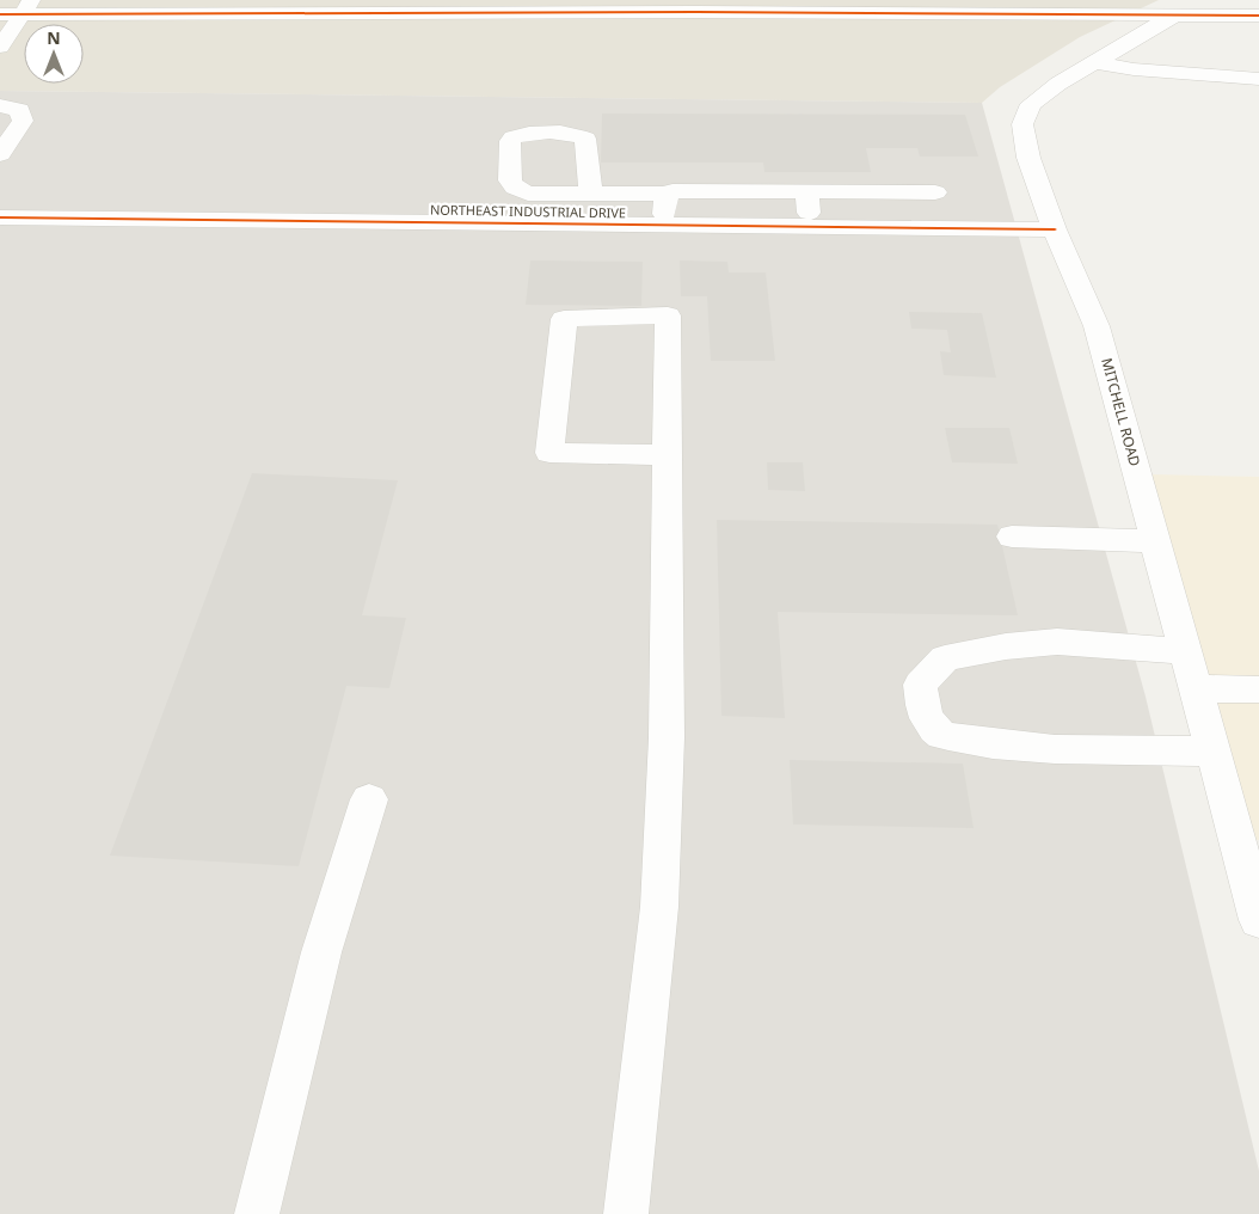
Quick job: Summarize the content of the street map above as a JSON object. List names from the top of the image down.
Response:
{
  "streets": {
    "street": ["NORTHEAST INDUSTRIAL DRIVE", "MITCHELL ROAD"]
  },
  "crossings": [
    ["NORTHEAST INDUSTRIAL DRIVE", "MITCHELL ROAD"]
  ],
  "north": "top"
}
